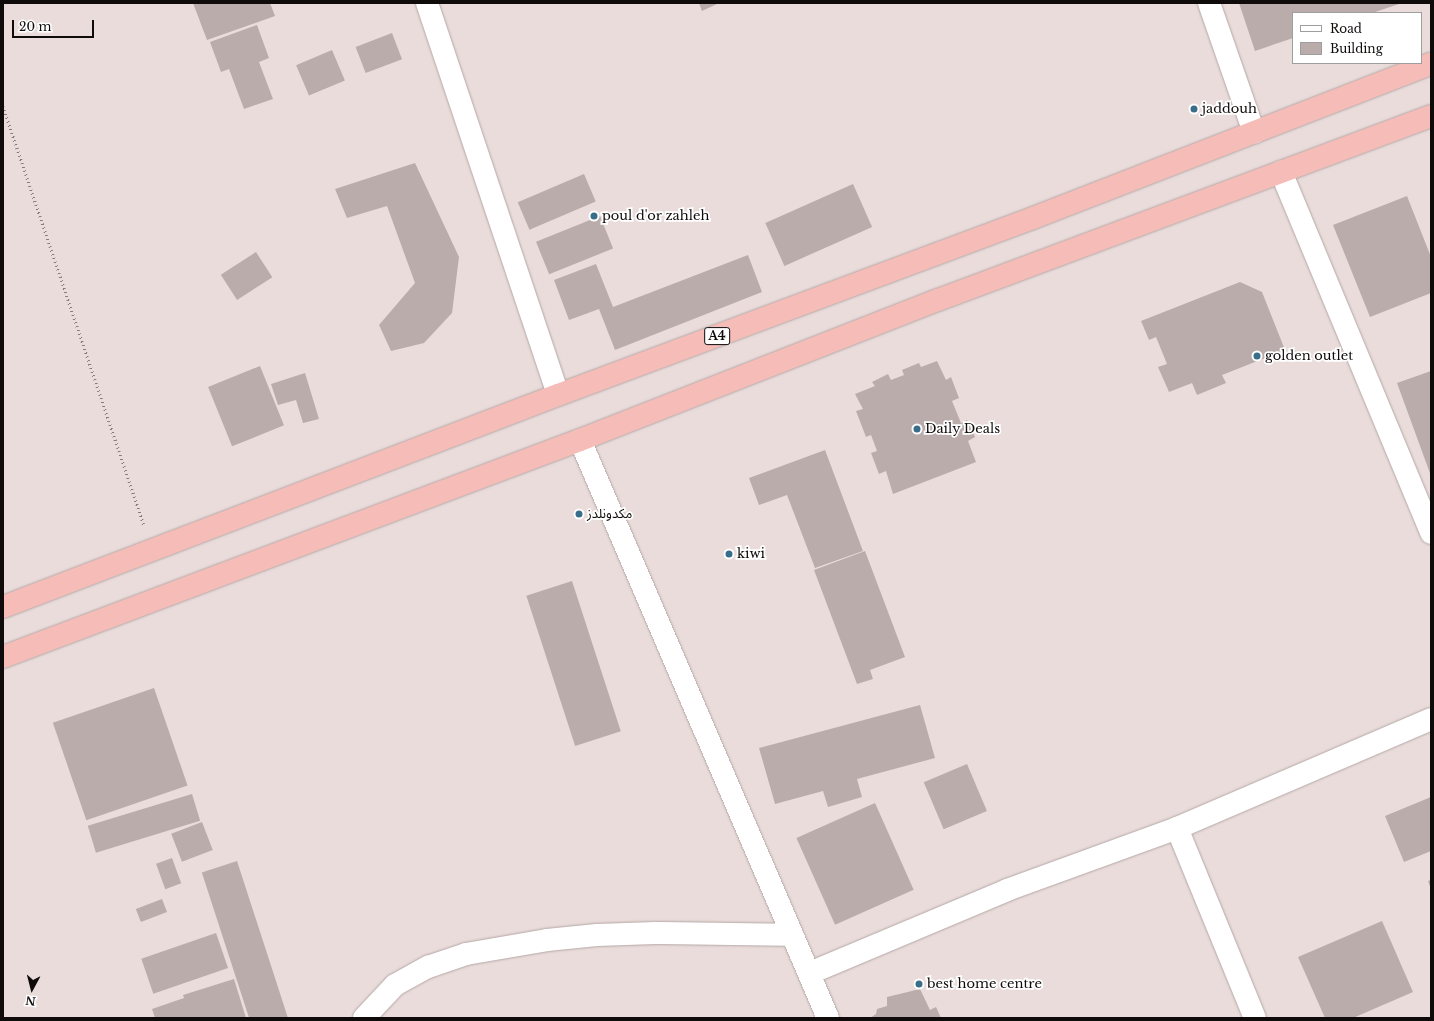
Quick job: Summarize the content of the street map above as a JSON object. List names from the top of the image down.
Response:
{
  "streets": {
    "highway": ["A4"]
  },
  "places": [
    "jaddouh",
    "poul d'or zahleh",
    "golden outlet",
    "Daily Deals",
    "مكدونلدز",
    "kiwi",
    "best home centre"
  ],
  "legend": ["Road", "Building"],
  "scale_bar": "20 m",
  "north": "bottom"
}
